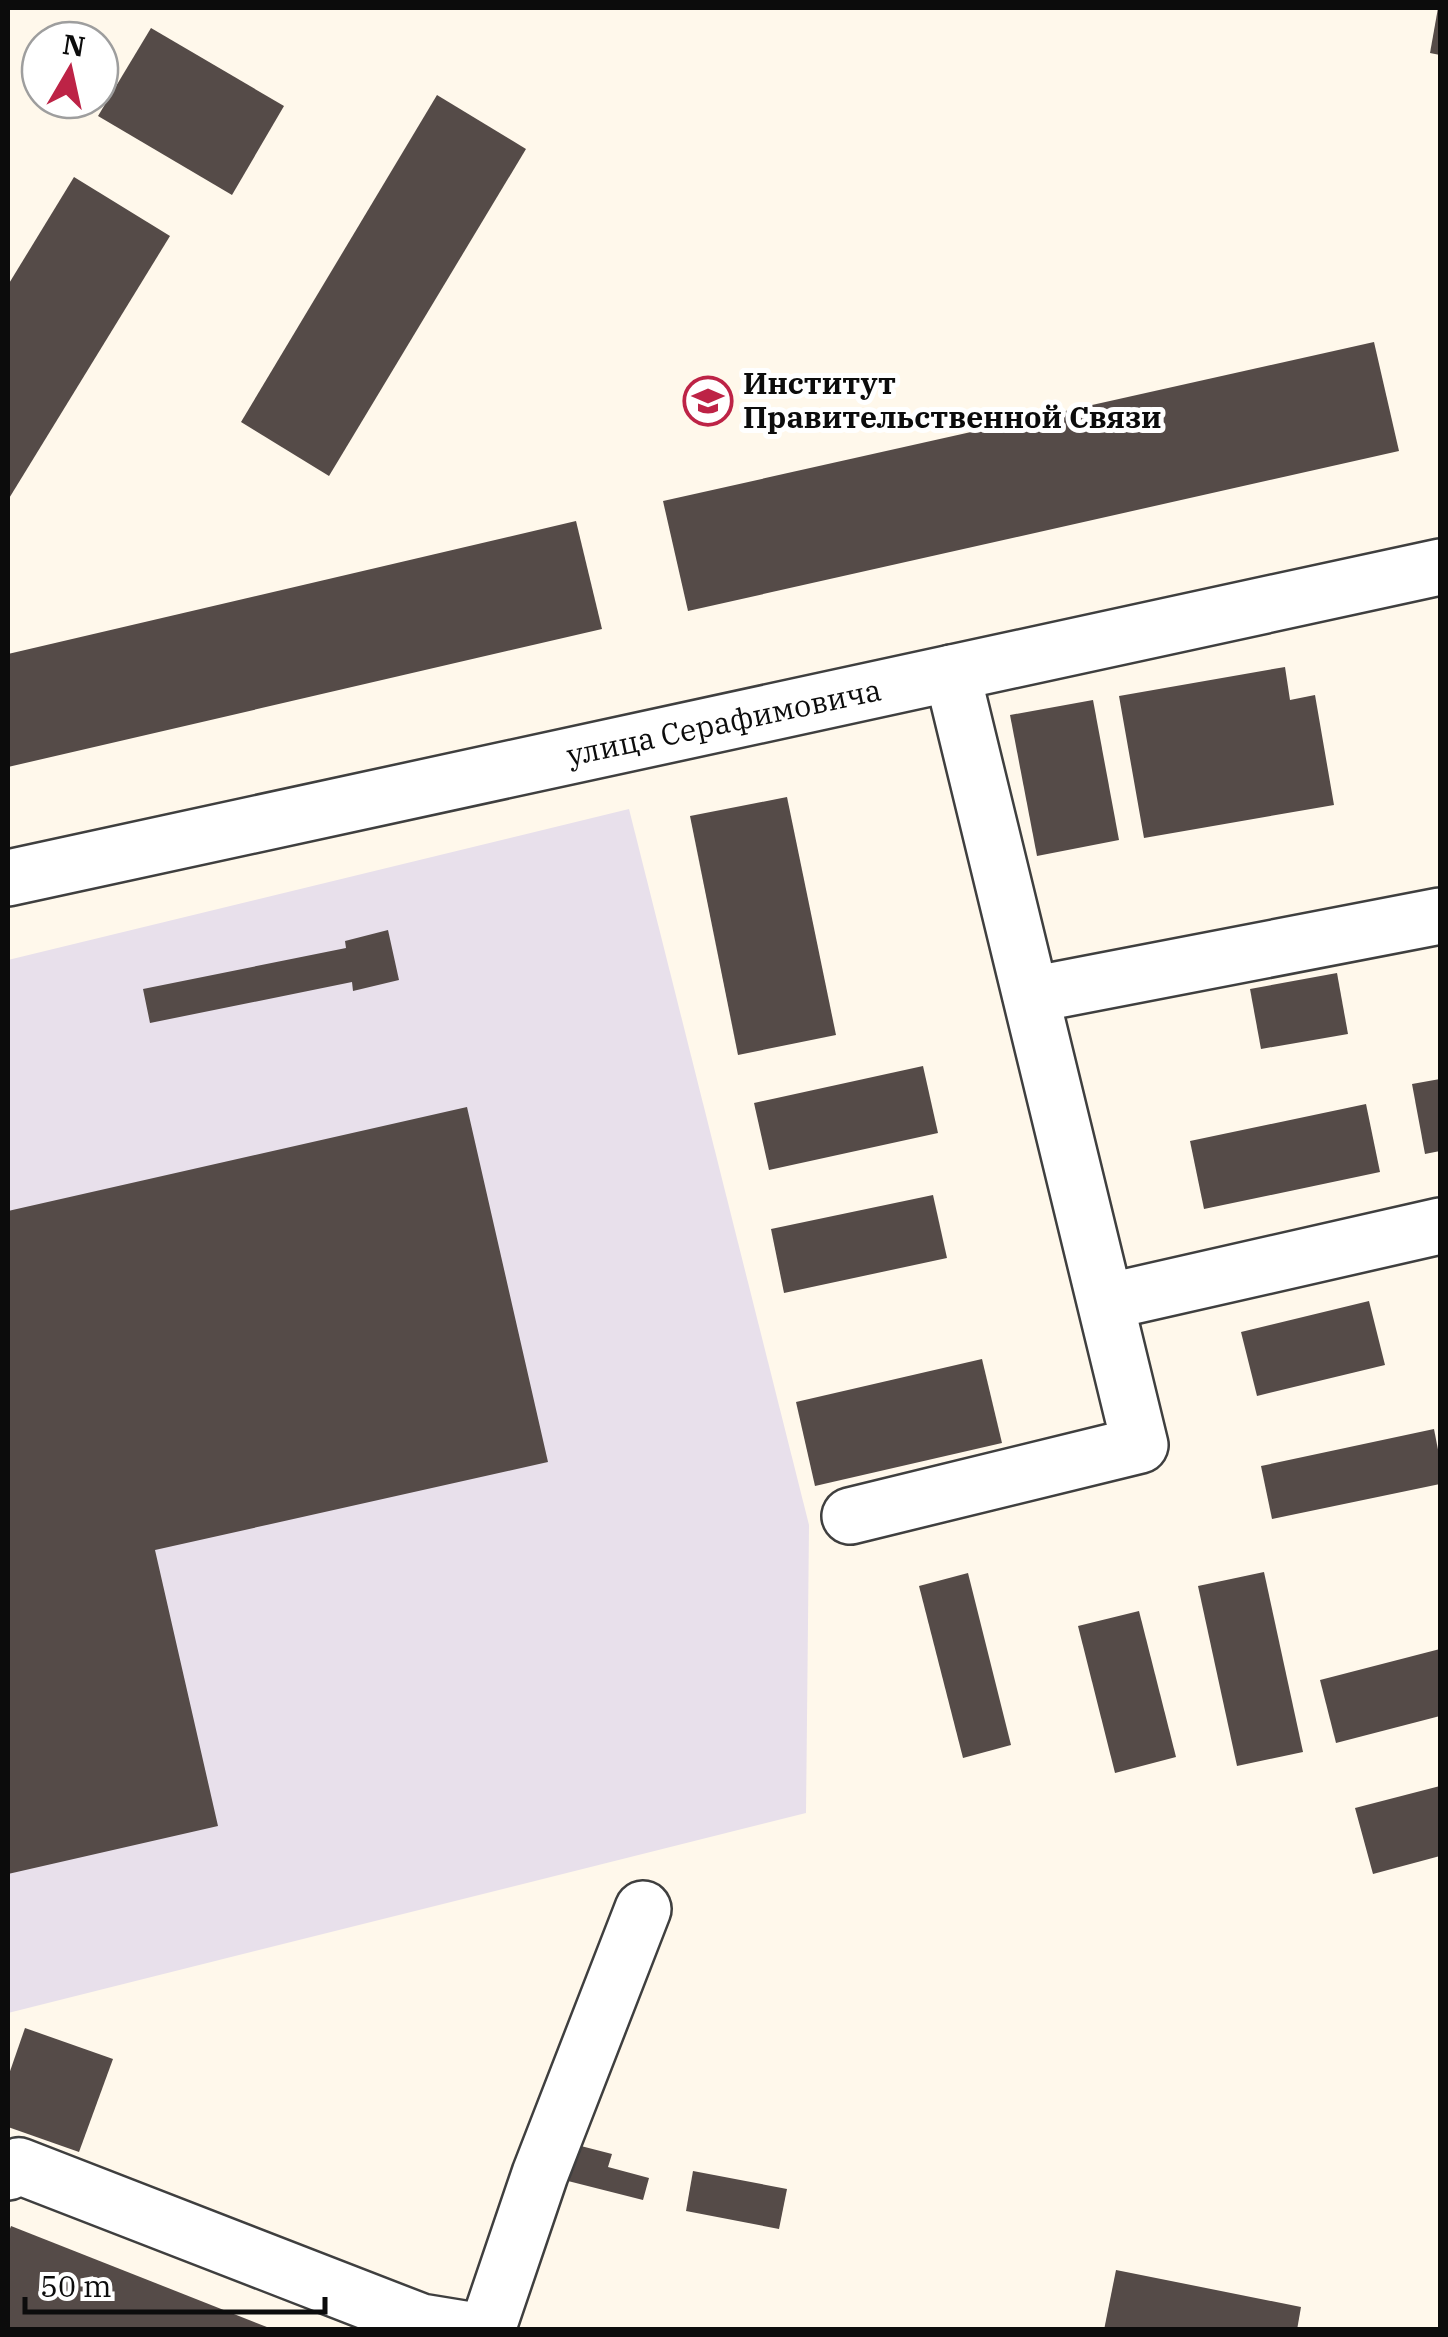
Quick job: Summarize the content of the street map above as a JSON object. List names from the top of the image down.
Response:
{
  "streets": {
    "street": ["улица Серафимовича"]
  },
  "places": {
    "school or university": ["Институт Правительственной Связи"]
  },
  "scale_bar": "50 m",
  "north": "top"
}
